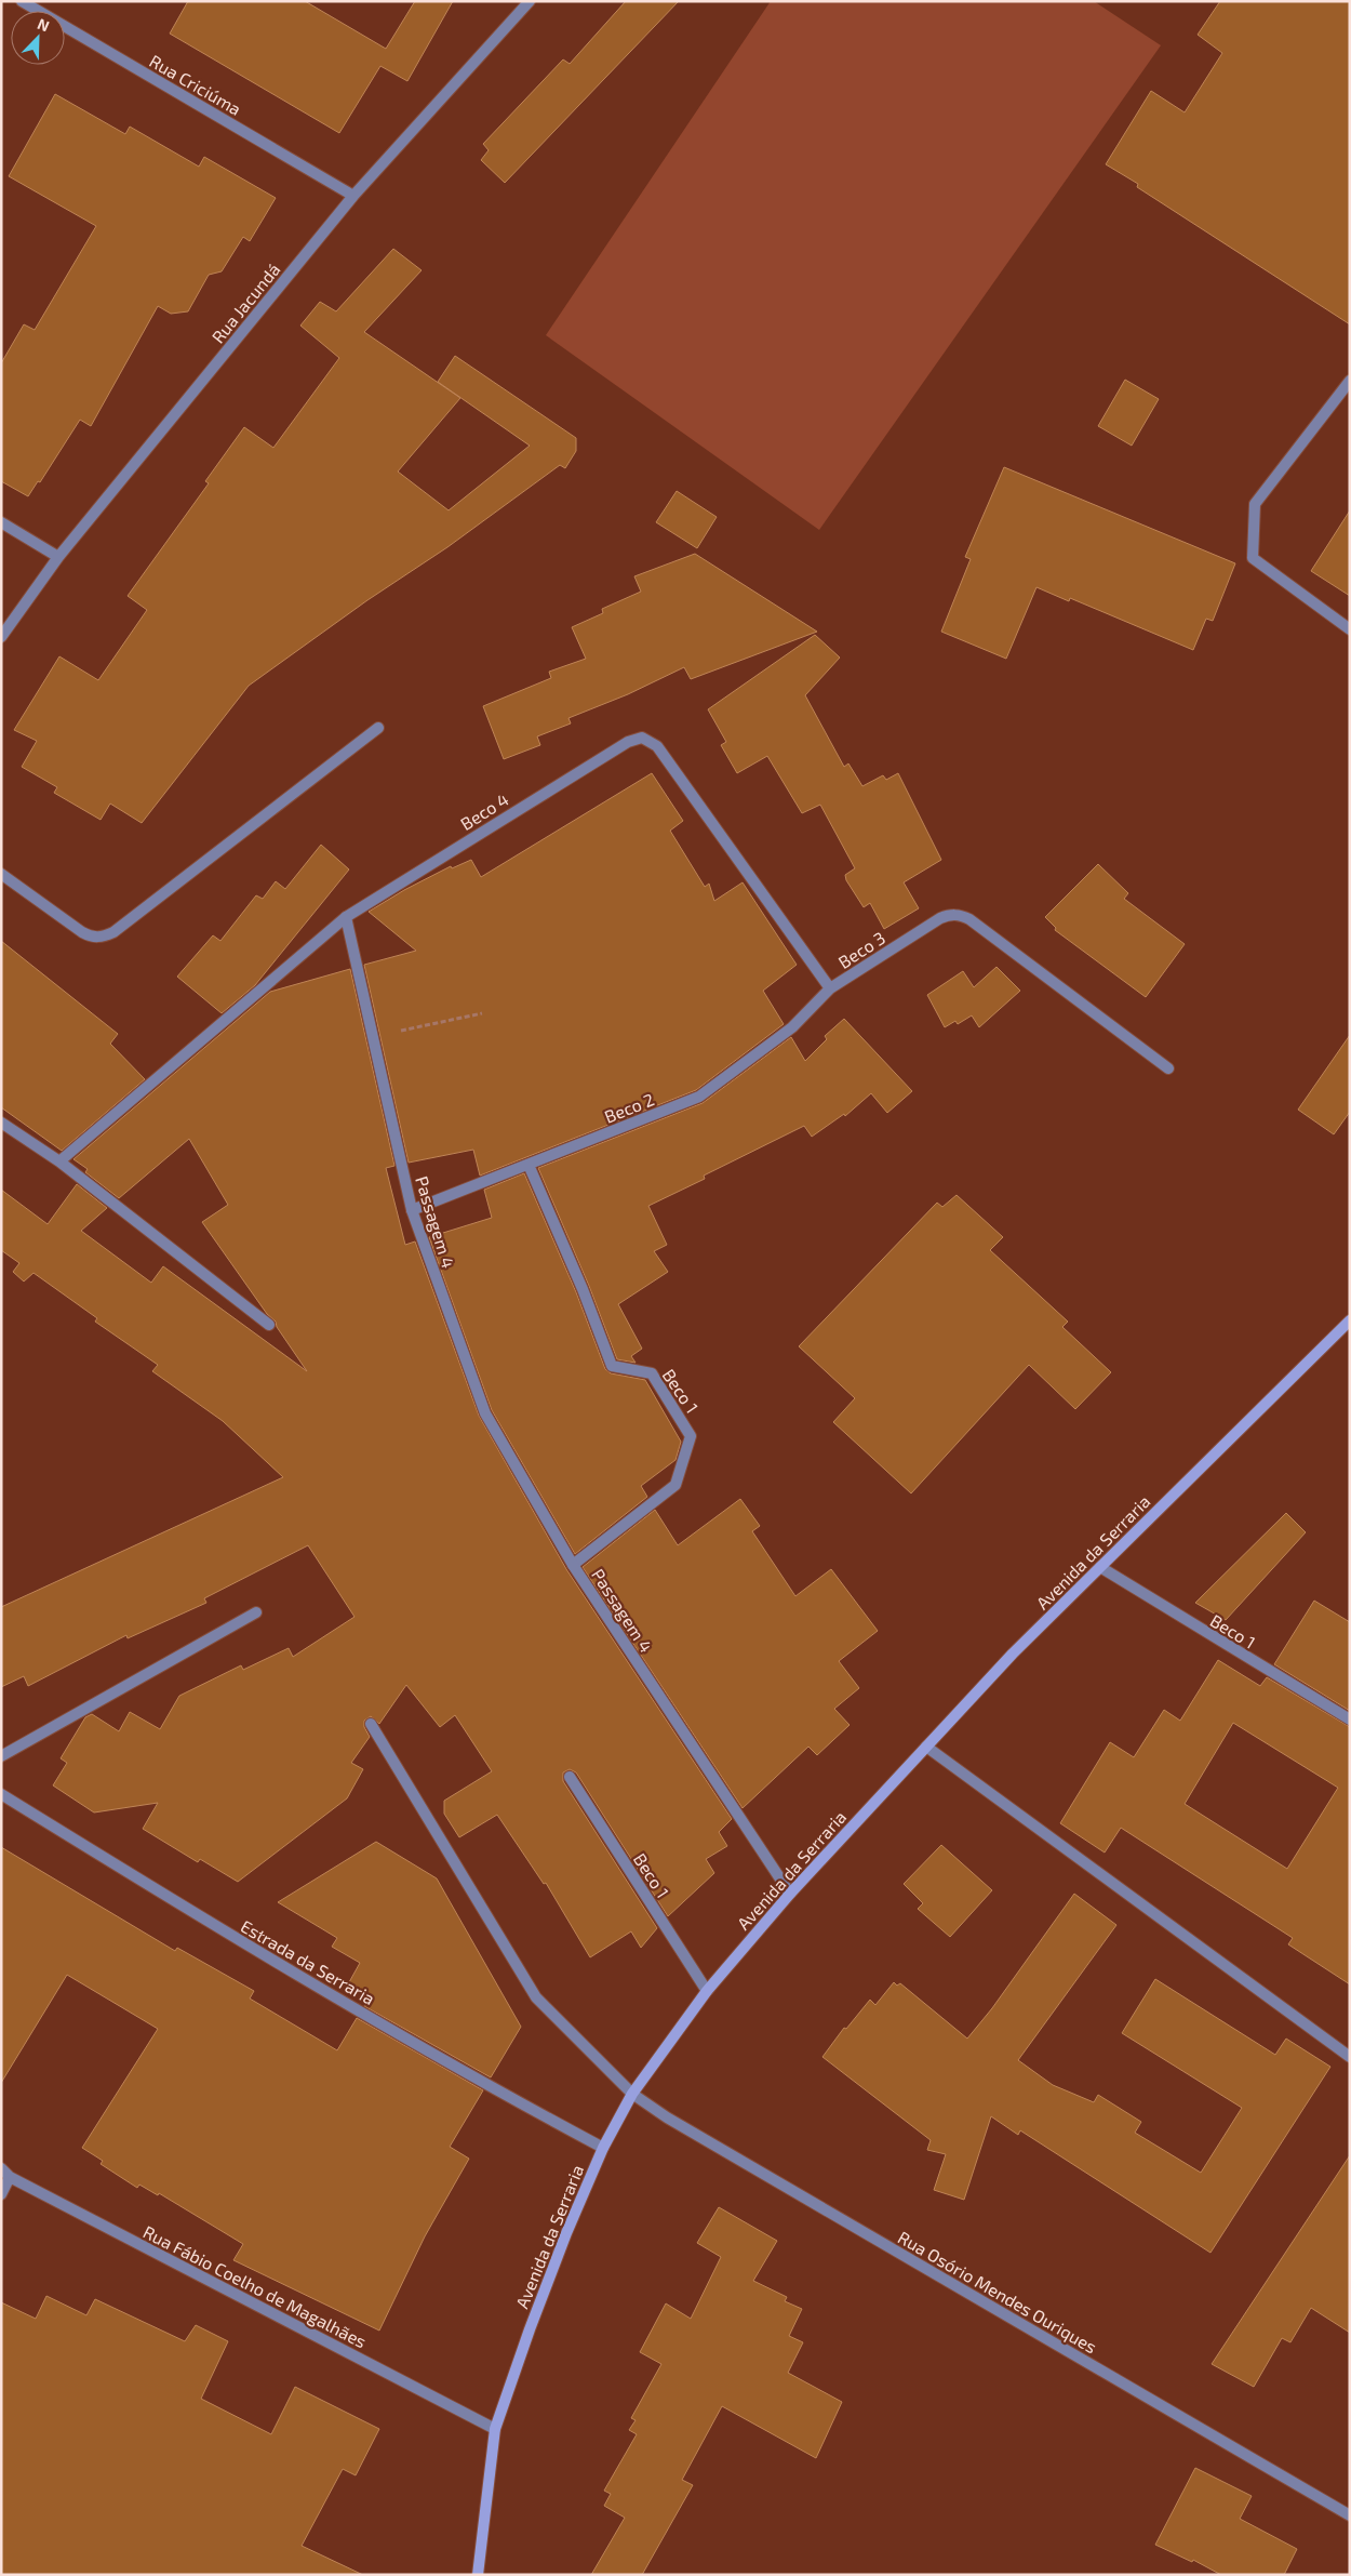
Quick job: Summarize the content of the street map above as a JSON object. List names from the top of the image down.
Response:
{
  "streets": {
    "main road": ["Avenida da Serraria"],
    "street": [
      "Rua Criciúma",
      "Rua Jacundá",
      "Beco 4",
      "Beco 3",
      "Beco 2",
      "Passagem 4",
      "Beco 1",
      "Estrada da Serraria",
      "Rua Fábio Coelho de Magalhães",
      "Rua Osório Mendes Ouriques"
    ]
  },
  "crossings": [
    ["Rua Criciúma", "Rua Jacundá"],
    ["Beco 4", "Beco 3"],
    ["Beco 4", "Passagem 4"],
    ["Beco 3", "Beco 2"],
    ["Beco 2", "Passagem 4"],
    ["Beco 2", "Beco 1"],
    ["Passagem 4", "Beco 1"],
    ["Passagem 4", "Avenida da Serraria"],
    ["Beco 1", "Avenida da Serraria"],
    ["Avenida da Serraria", "Estrada da Serraria"],
    ["Avenida da Serraria", "Rua Fábio Coelho de Magalhães"],
    ["Avenida da Serraria", "Rua Osório Mendes Ouriques"]
  ],
  "north": "top right"
}
